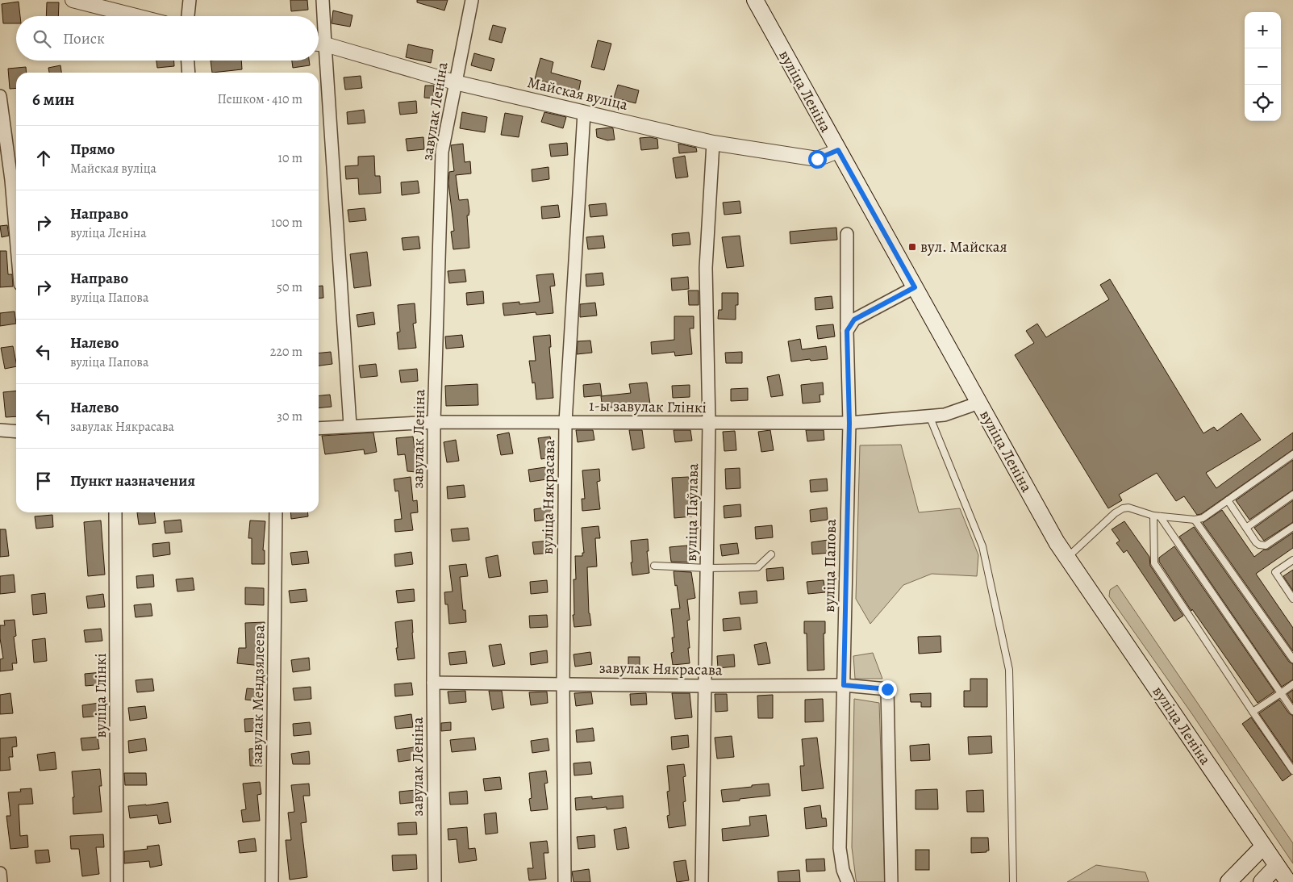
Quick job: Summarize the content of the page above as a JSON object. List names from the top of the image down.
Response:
{
  "streets": {
    "main road": ["вуліца Леніна"],
    "street": [
      "Майская вуліца",
      "завулак Леніна",
      "1-ы завулак Глінкі",
      "вуліца Някрасава",
      "вуліца Паўлава",
      "вуліца Папова",
      "завулак Някрасава",
      "завулак Мендзялеева",
      "вуліца Глінкі"
    ]
  },
  "crossings": [
    ["вуліца Леніна", "Майская вуліца"],
    ["вуліца Леніна", "1-ы завулак Глінкі"],
    ["Майская вуліца", "завулак Леніна"],
    ["Майская вуліца", "вуліца Някрасава"],
    ["Майская вуліца", "вуліца Паўлава"],
    ["завулак Леніна", "1-ы завулак Глінкі"],
    ["завулак Леніна", "завулак Някрасава"],
    ["1-ы завулак Глінкі", "вуліца Някрасава"],
    ["1-ы завулак Глінкі", "вуліца Паўлава"],
    ["1-ы завулак Глінкі", "вуліца Папова"],
    ["вуліца Някрасава", "завулак Някрасава"],
    ["вуліца Паўлава", "завулак Някрасава"],
    ["вуліца Папова", "завулак Някрасава"]
  ],
  "places": {
    "transit": ["вул. Майская"]
  },
  "page": {
    "map_buttons": ["+", "−"],
    "search": "Поиск",
    "heading": ["6 мин", "Пешком · 410 m"],
    "list": [
      ["Прямо", "Майская вуліца", "10 m"],
      ["Направо", "вуліца Леніна", "100 m"],
      ["Направо", "вуліца Папова", "50 m"],
      ["Налево", "вуліца Папова", "220 m"],
      ["Налево", "завулак Някрасава", "30 m"],
      "Пункт назначения"
    ]
  }
}
